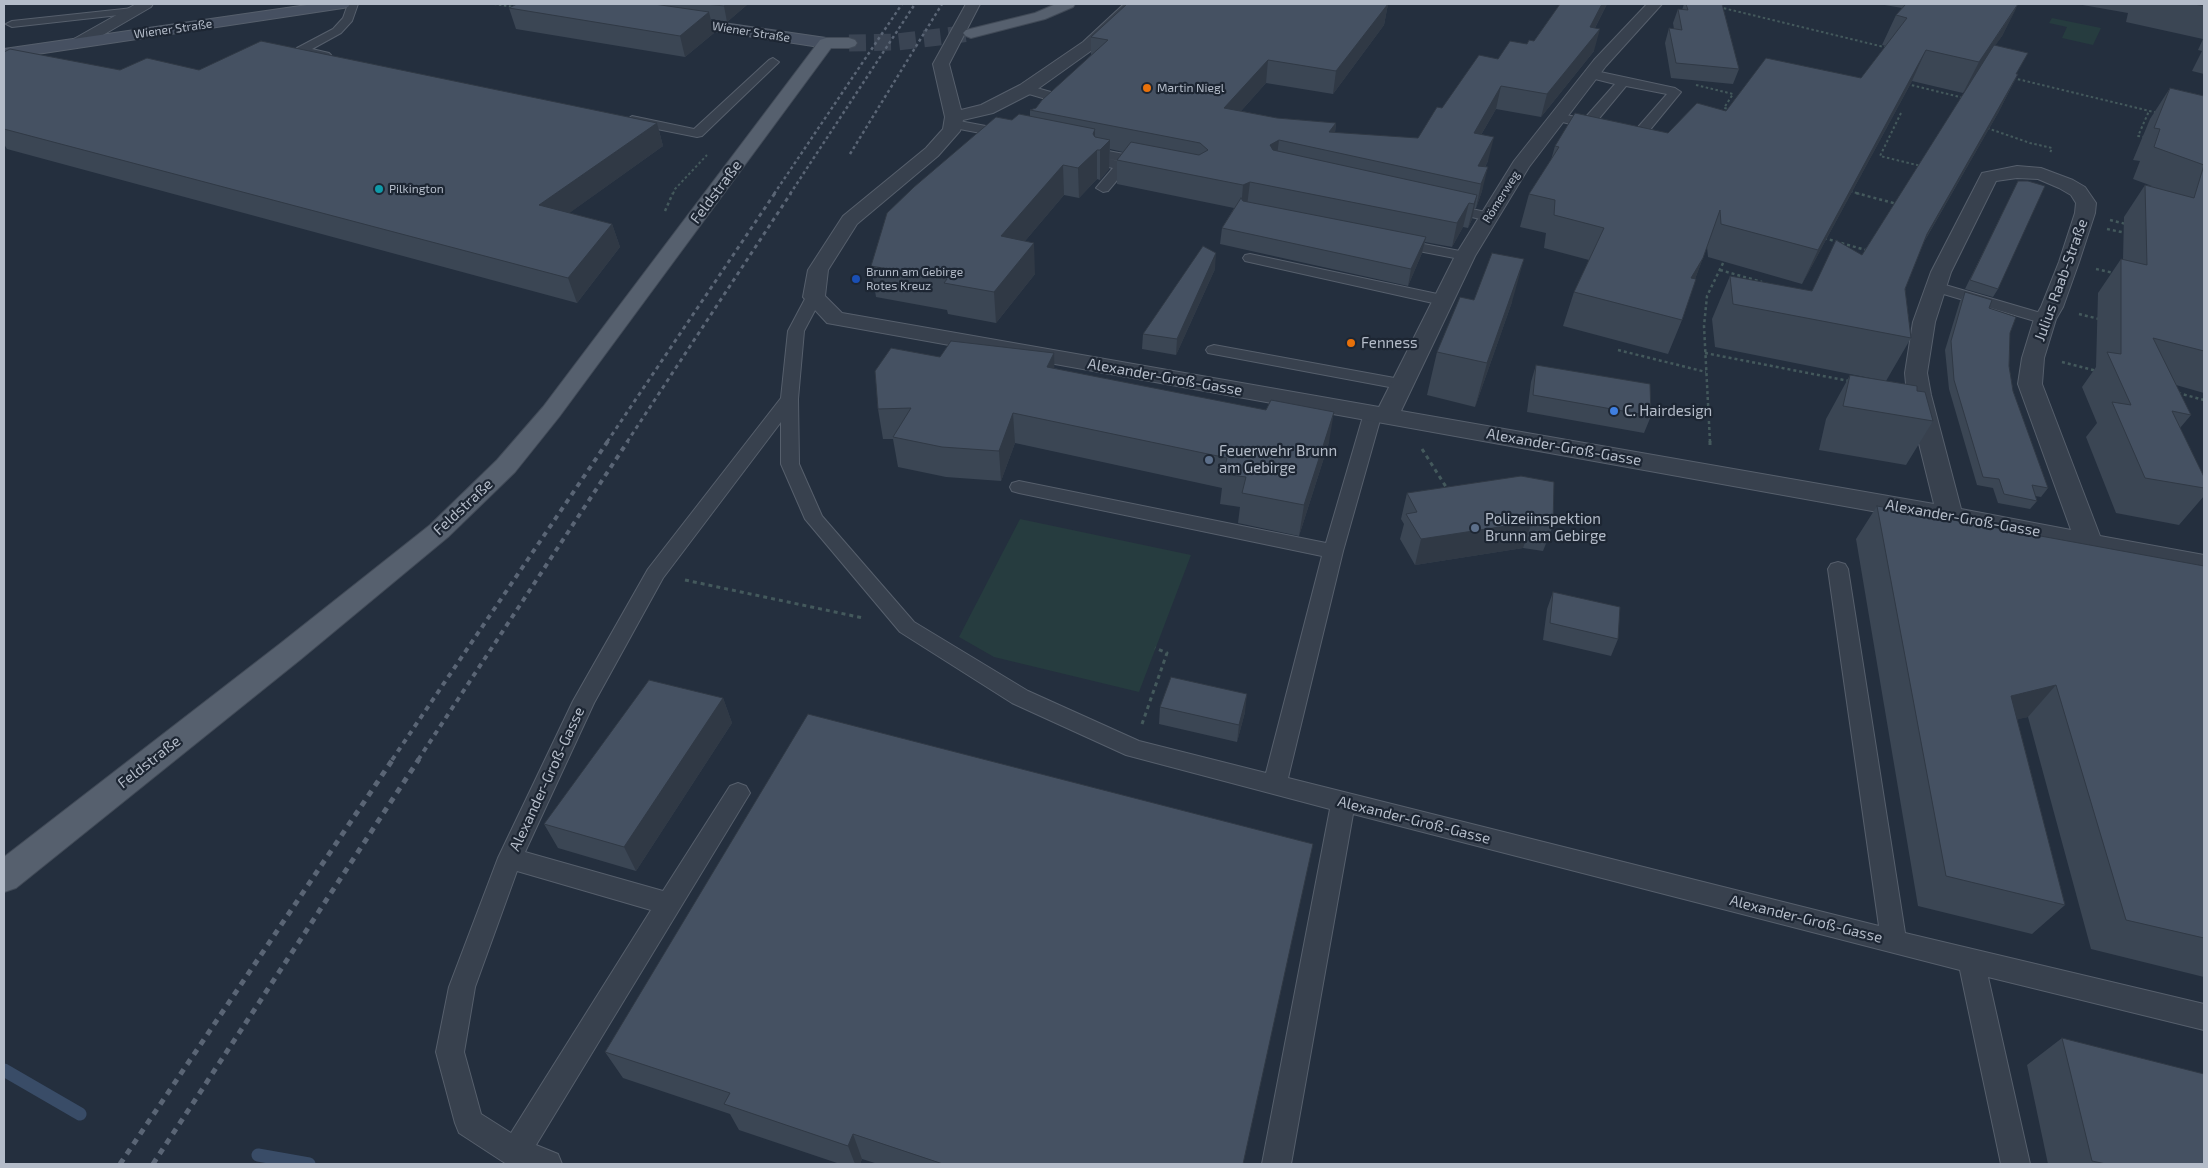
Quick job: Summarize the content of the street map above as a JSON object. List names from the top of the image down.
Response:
{
  "streets": {
    "main road": ["Wiener Straße", "Feldstraße"],
    "street": ["Römerweg", "Julius Raab-Straße", "Alexander-Groß-Gasse"]
  },
  "crossings": [
    ["Wiener Straße", "Feldstraße"],
    ["Römerweg", "Alexander-Groß-Gasse"],
    ["Julius Raab-Straße", "Alexander-Groß-Gasse"]
  ],
  "places": [
    "Martin Niegl",
    "Pilkington",
    "Brunn am Gebirge Rotes Kreuz",
    "Fenness",
    "C. Hairdesign",
    "Feuerwehr Brunn am Gebirge",
    "Polizeiinspektion Brunn am Gebirge"
  ]
}
